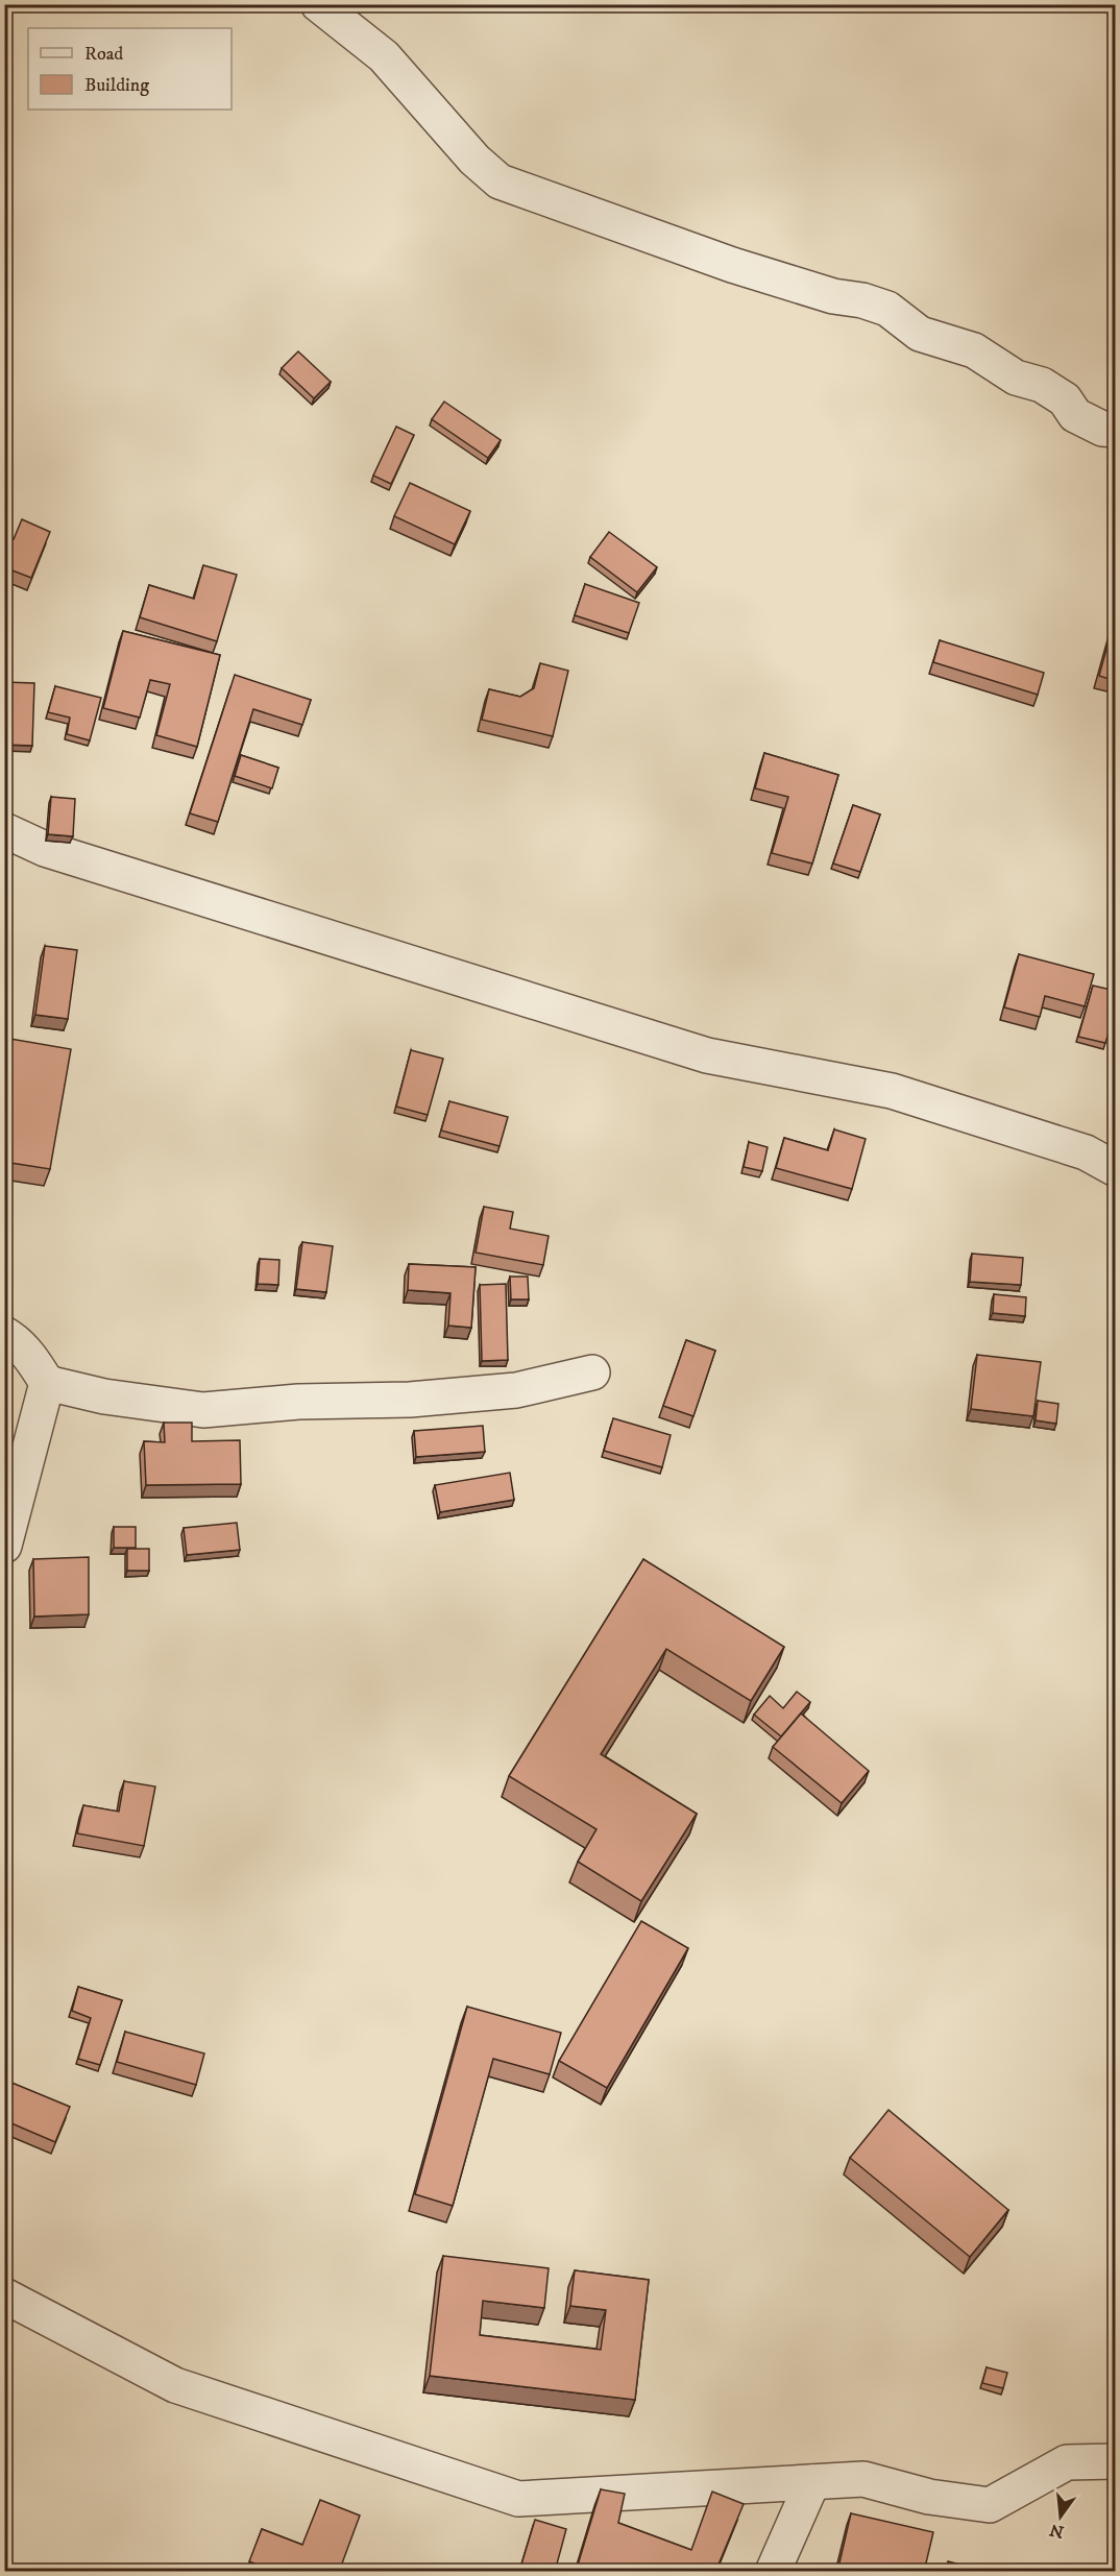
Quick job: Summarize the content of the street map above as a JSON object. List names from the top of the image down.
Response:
{
  "legend": ["Road", "Building"],
  "north": "bottom"
}
